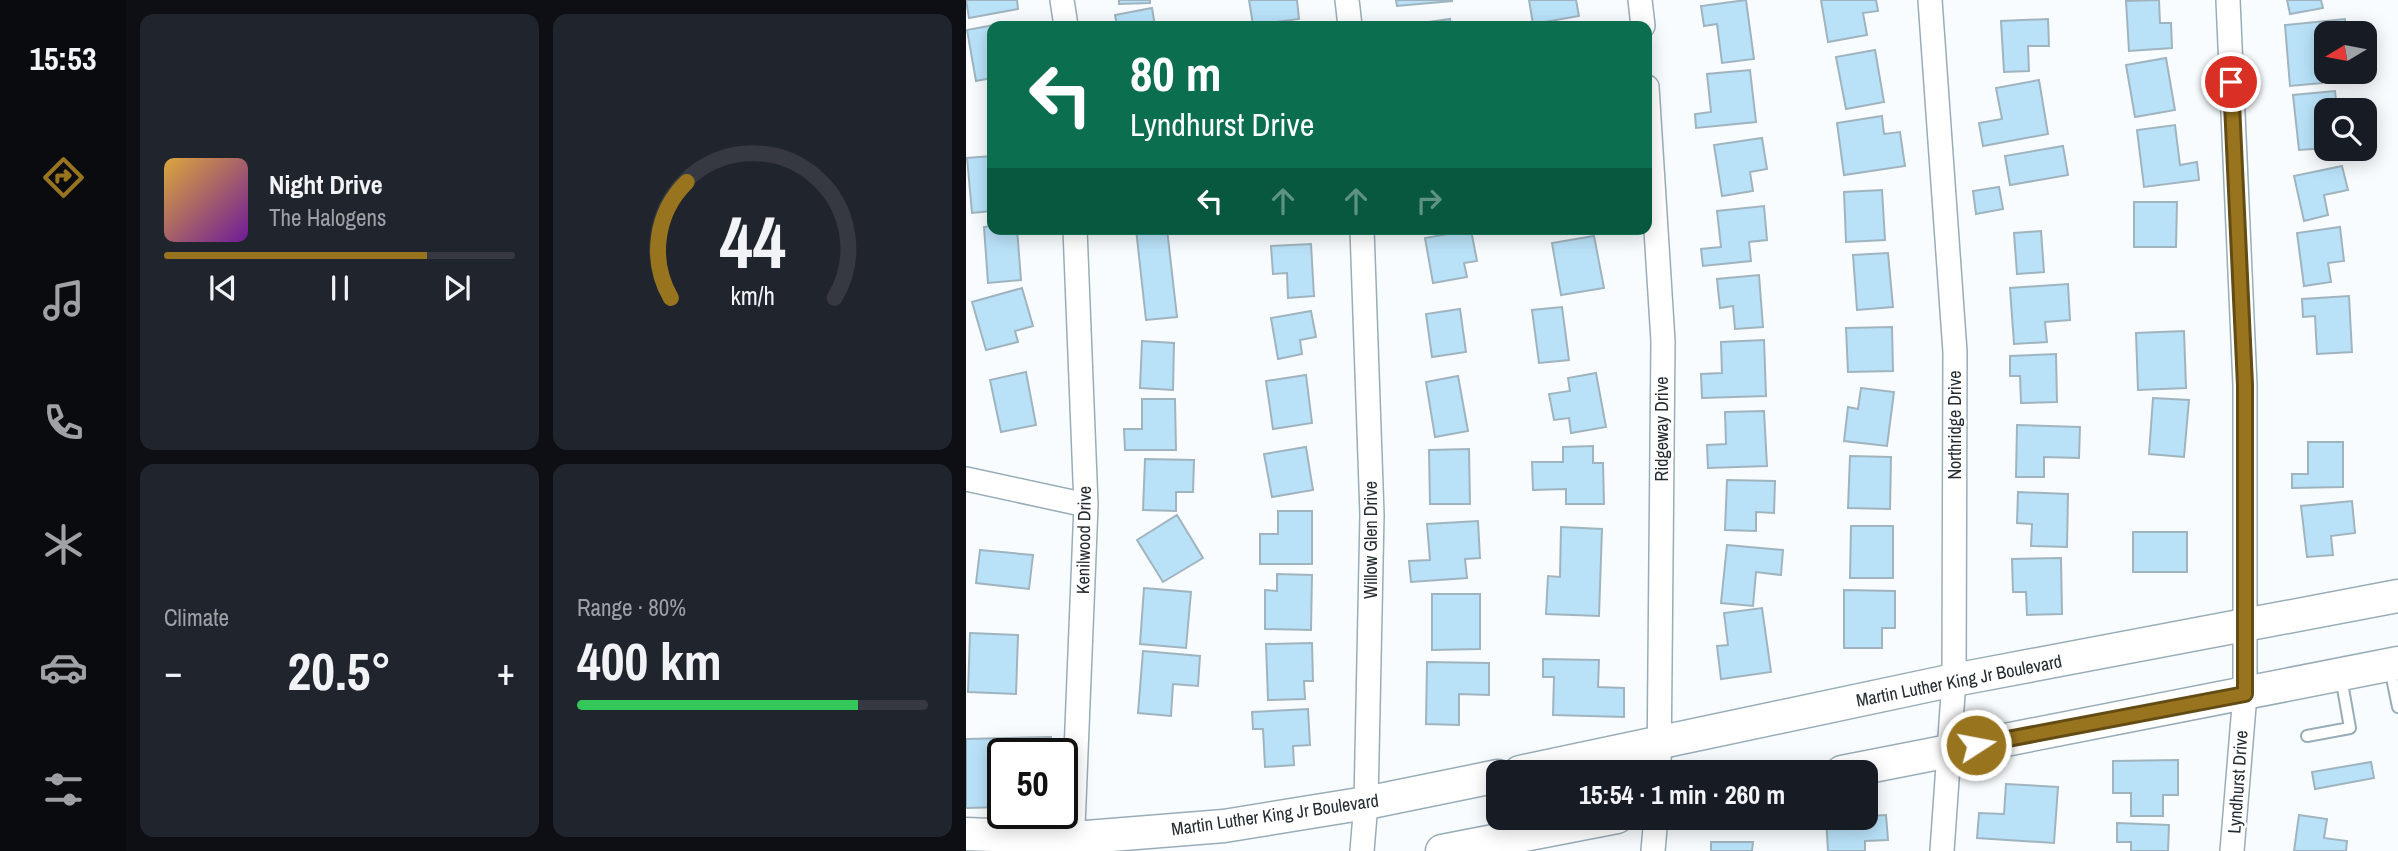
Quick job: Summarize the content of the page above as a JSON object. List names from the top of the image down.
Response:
{
  "streets": {
    "main road": ["Martin Luther King Jr Boulevard"],
    "street": [
      "Northridge Drive",
      "Ridgeway Drive",
      "Kenilwood Drive",
      "Willow Glen Drive",
      "Lyndhurst Drive"
    ]
  },
  "crossings": [
    ["Northridge Drive", "Martin Luther King Jr Boulevard"],
    ["Ridgeway Drive", "Martin Luther King Jr Boulevard"],
    ["Kenilwood Drive", "Martin Luther King Jr Boulevard"],
    ["Willow Glen Drive", "Martin Luther King Jr Boulevard"],
    ["Martin Luther King Jr Boulevard", "Lyndhurst Drive"]
  ],
  "north": "left",
  "page": {
    "tabs": "15:53",
    "turn": ["80 m", "Lyndhurst Drive"],
    "song": ["Night Drive", "The Halogens"],
    "tile": [
      "Climate",
      ["Range · 80%", "400 km"]
    ],
    "heat": ["−", "20.5°", "+"],
    "limit": "50",
    "trip": "15:54 · 1 min · 260 m",
    "gauge": ["44", "km/h"]
  }
}
